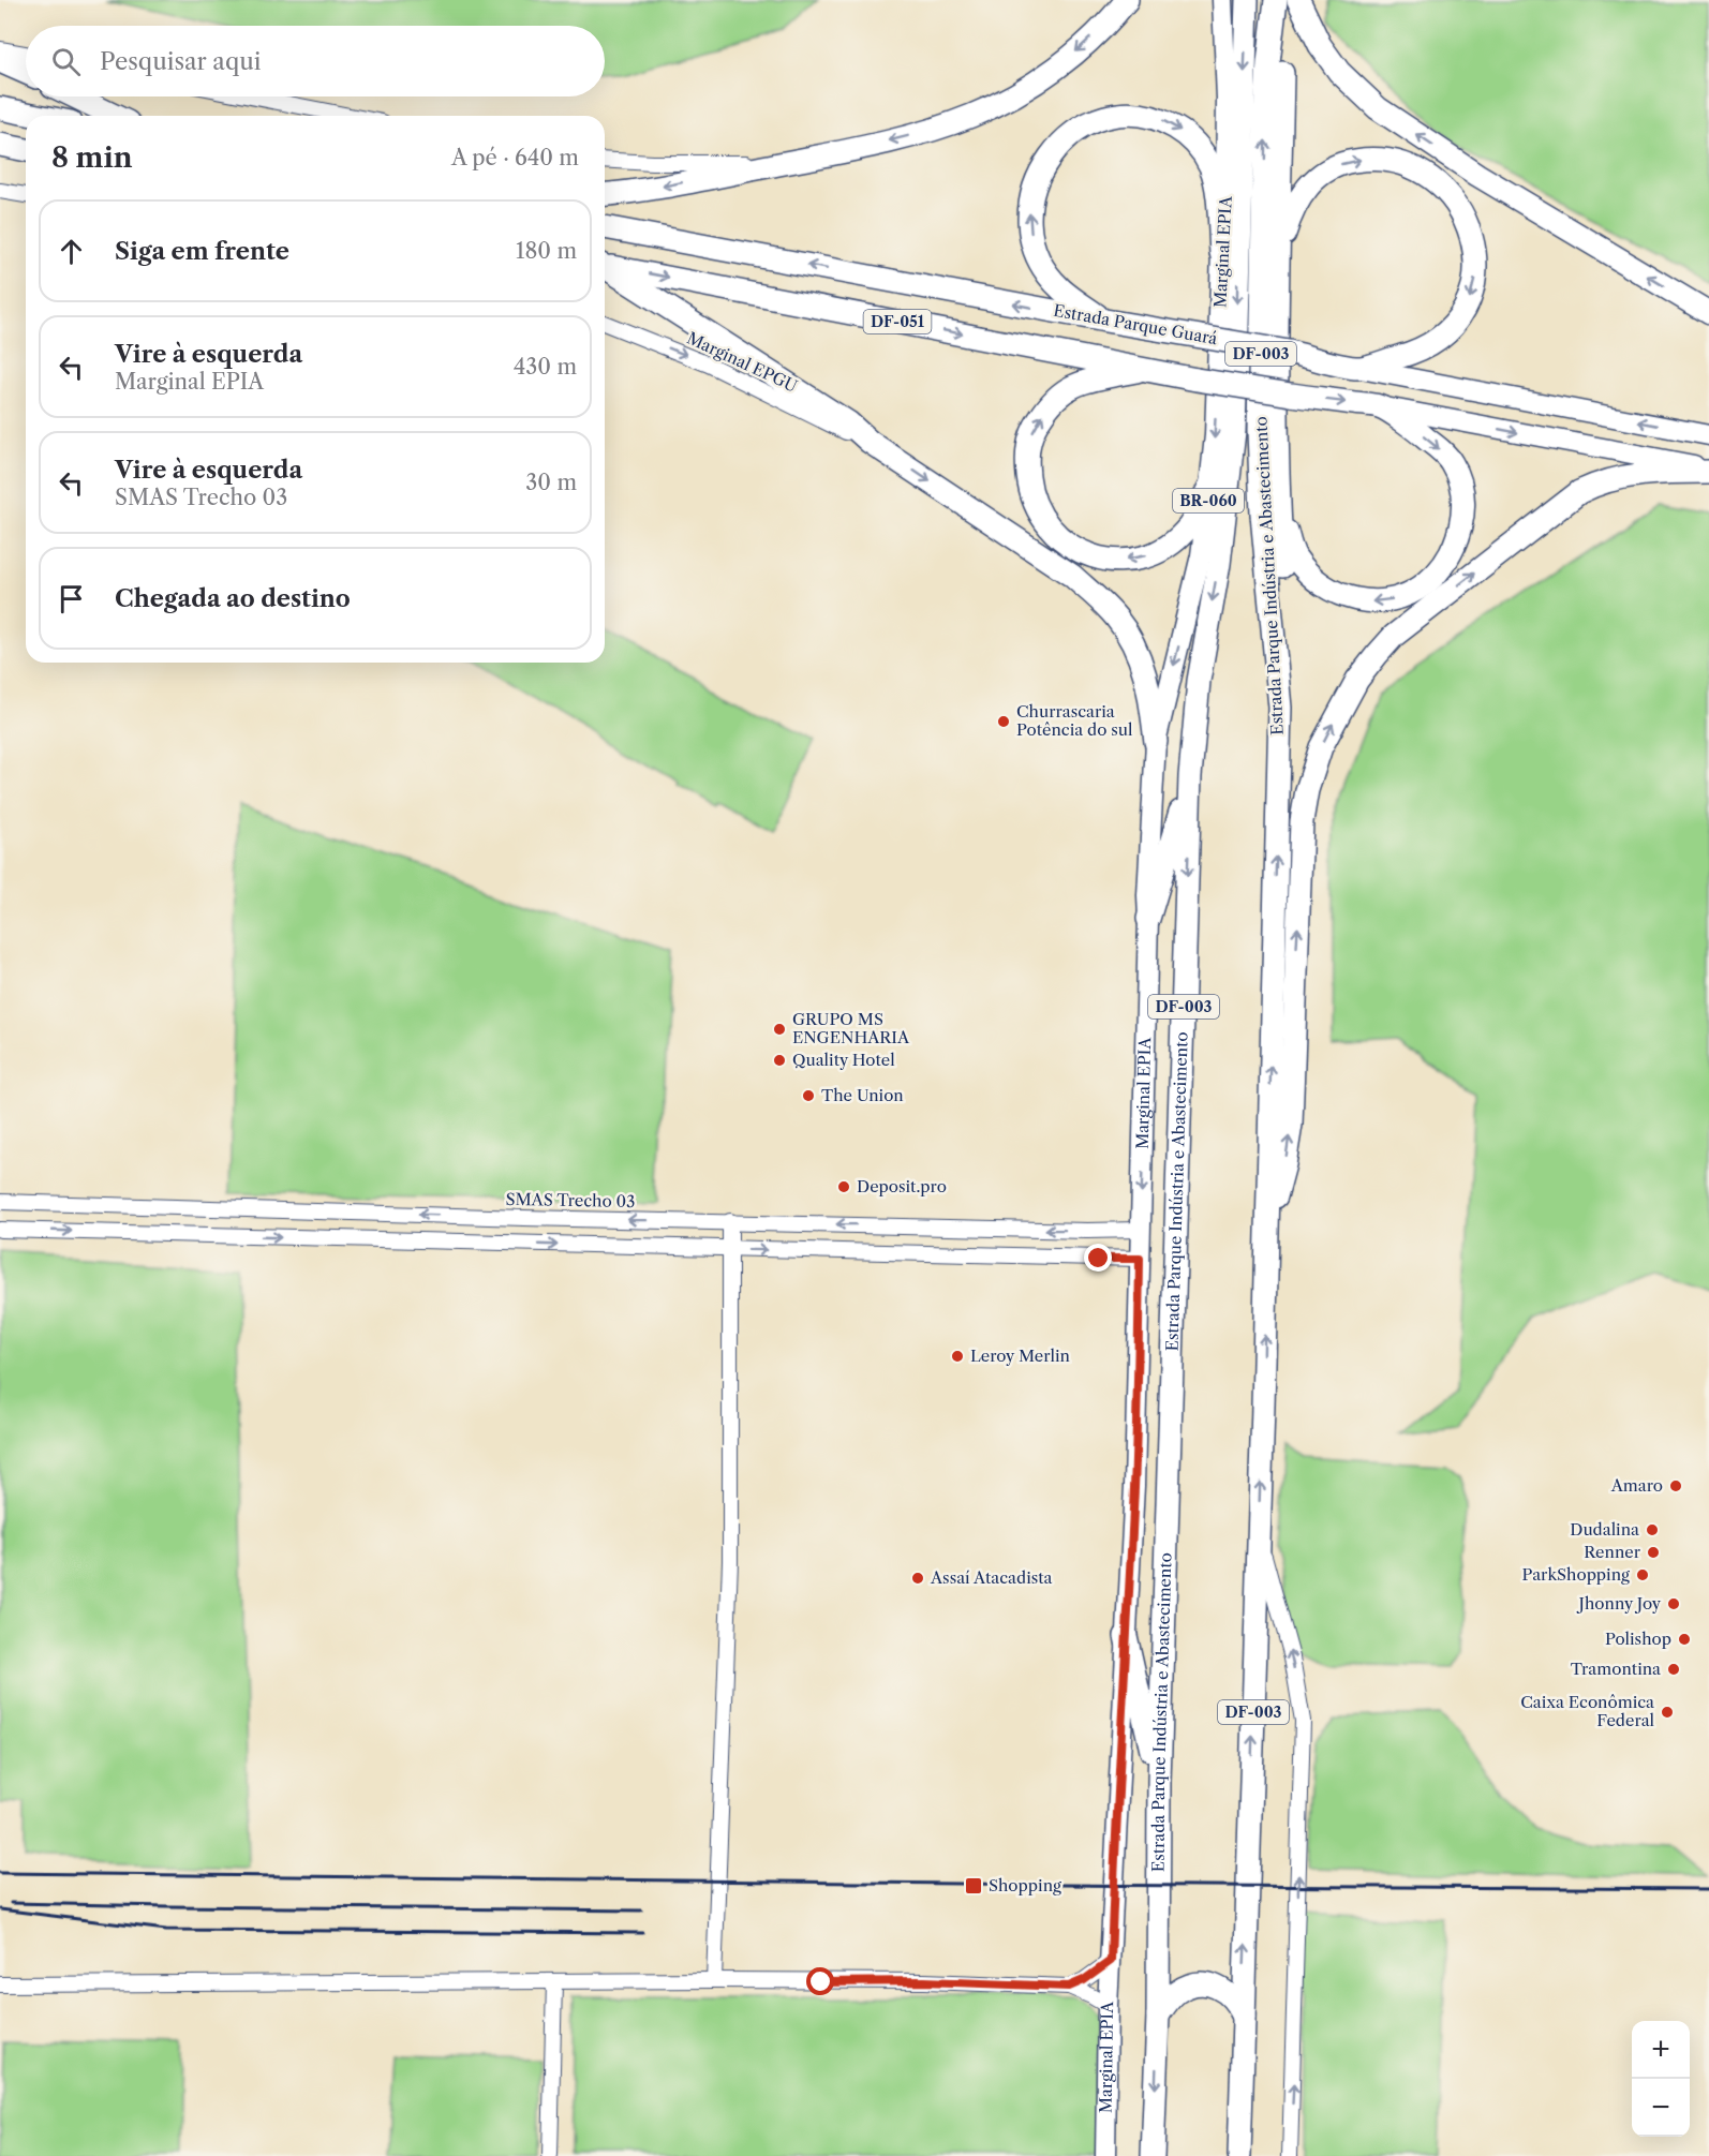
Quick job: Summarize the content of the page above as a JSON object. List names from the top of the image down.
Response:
{
  "streets": {
    "highway": [
      "DF-051",
      "Estrada Parque Guará",
      "DF-003",
      "Estrada Parque Indústria e Abastecimento"
    ],
    "main road": ["Marginal EPIA", "BR-060"],
    "street": ["Marginal EPGU", "SMAS Trecho 03"]
  },
  "crossings": [
    ["Marginal EPIA", "SMAS Trecho 03"]
  ],
  "one_way": ["Marginal EPIA", "Marginal EPGU"],
  "places": {
    "other": [
      "Churrascaria Potência do sul",
      "GRUPO MS ENGENHARIA",
      "Quality Hotel",
      "The Union",
      "Deposit.pro",
      "Leroy Merlin",
      "Amaro",
      "Dudalina",
      "Renner",
      "ParkShopping",
      "Assaí Atacadista",
      "Jhonny Joy",
      "Polishop",
      "Tramontina",
      "Caixa Econômica Federal"
    ],
    "transit": ["Shopping"]
  },
  "page": {
    "search": "Pesquisar aqui",
    "heading": ["8 min", "A pé · 640 m"],
    "list": [
      ["Siga em frente", "180 m"],
      ["Vire à esquerda", "Marginal EPIA", "430 m"],
      ["Vire à esquerda", "SMAS Trecho 03", "30 m"],
      "Chegada ao destino"
    ],
    "map_buttons": ["+", "−"]
  }
}
